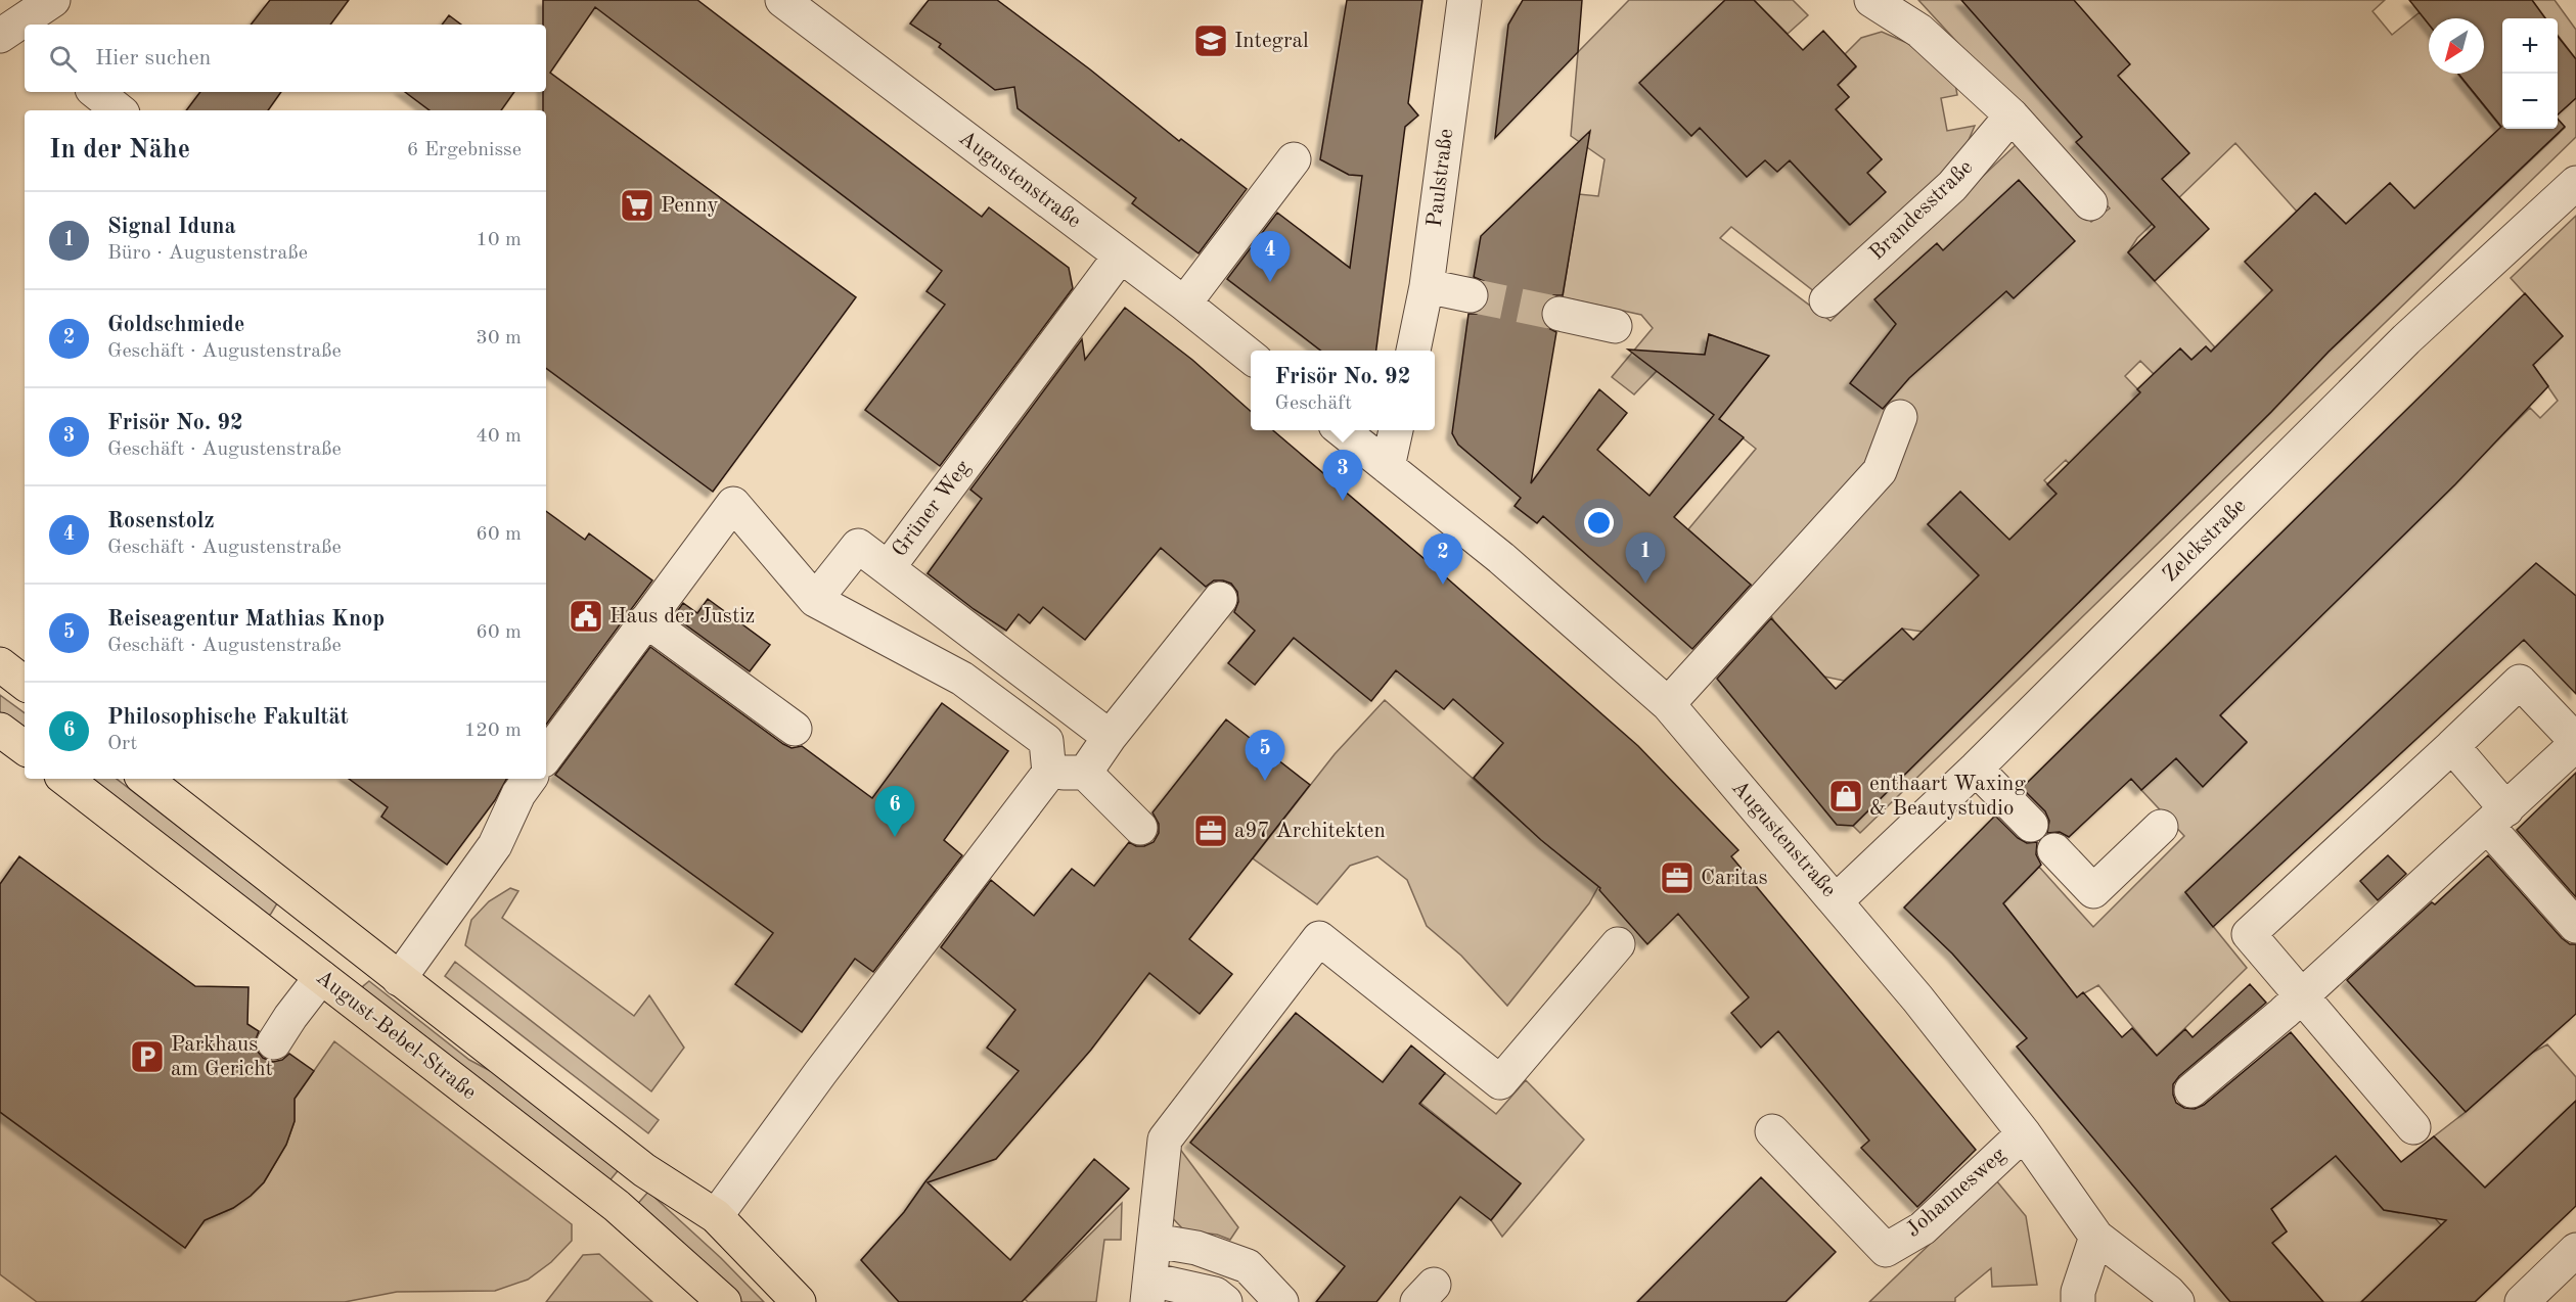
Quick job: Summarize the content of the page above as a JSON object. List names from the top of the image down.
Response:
{
  "streets": {
    "main road": ["August-Bebel-Straße"],
    "street": [
      "Paulstraße",
      "Augustenstraße",
      "Brandesstraße",
      "Grüner Weg",
      "Zelckstraße",
      "Johannesweg"
    ]
  },
  "crossings": [
    ["Augustenstraße", "Grüner Weg"],
    ["Augustenstraße", "Zelckstraße"],
    ["Augustenstraße", "Johannesweg"]
  ],
  "places": {
    "school or university": ["Integral"],
    "supermarket": ["Penny"],
    "public building": ["Haus der Justiz"],
    "shop": ["enthaart Waxing & Beautystudio"],
    "office": ["a97 Architekten", "Caritas"],
    "parking": ["Parkhaus am Gericht"]
  },
  "north": "bottom left",
  "page": {
    "map_buttons": ["+", "−"],
    "search": "Hier suchen",
    "heading": ["In der Nähe", "6 Ergebnisse"],
    "list": [
      {
        "mark": "1",
        "name": "Signal Iduna",
        "note": "Büro · Augustenstraße",
        "value": "10 m"
      },
      {
        "mark": "2",
        "name": "Goldschmiede",
        "note": "Geschäft · Augustenstraße",
        "value": "30 m"
      },
      {
        "mark": "3",
        "name": "Frisör No. 92",
        "note": "Geschäft · Augustenstraße",
        "value": "40 m"
      },
      {
        "mark": "4",
        "name": "Rosenstolz",
        "note": "Geschäft · Augustenstraße",
        "value": "60 m"
      },
      {
        "mark": "5",
        "name": "Reiseagentur Mathias Knop",
        "note": "Geschäft · Augustenstraße",
        "value": "60 m"
      },
      {
        "mark": "6",
        "name": "Philosophische Fakultät",
        "note": "Ort",
        "value": "120 m"
      }
    ],
    "pins": [
      "4",
      "3",
      "1",
      "2",
      "5",
      "6"
    ],
    "popup": ["Frisör No. 92", "Geschäft"]
  }
}
